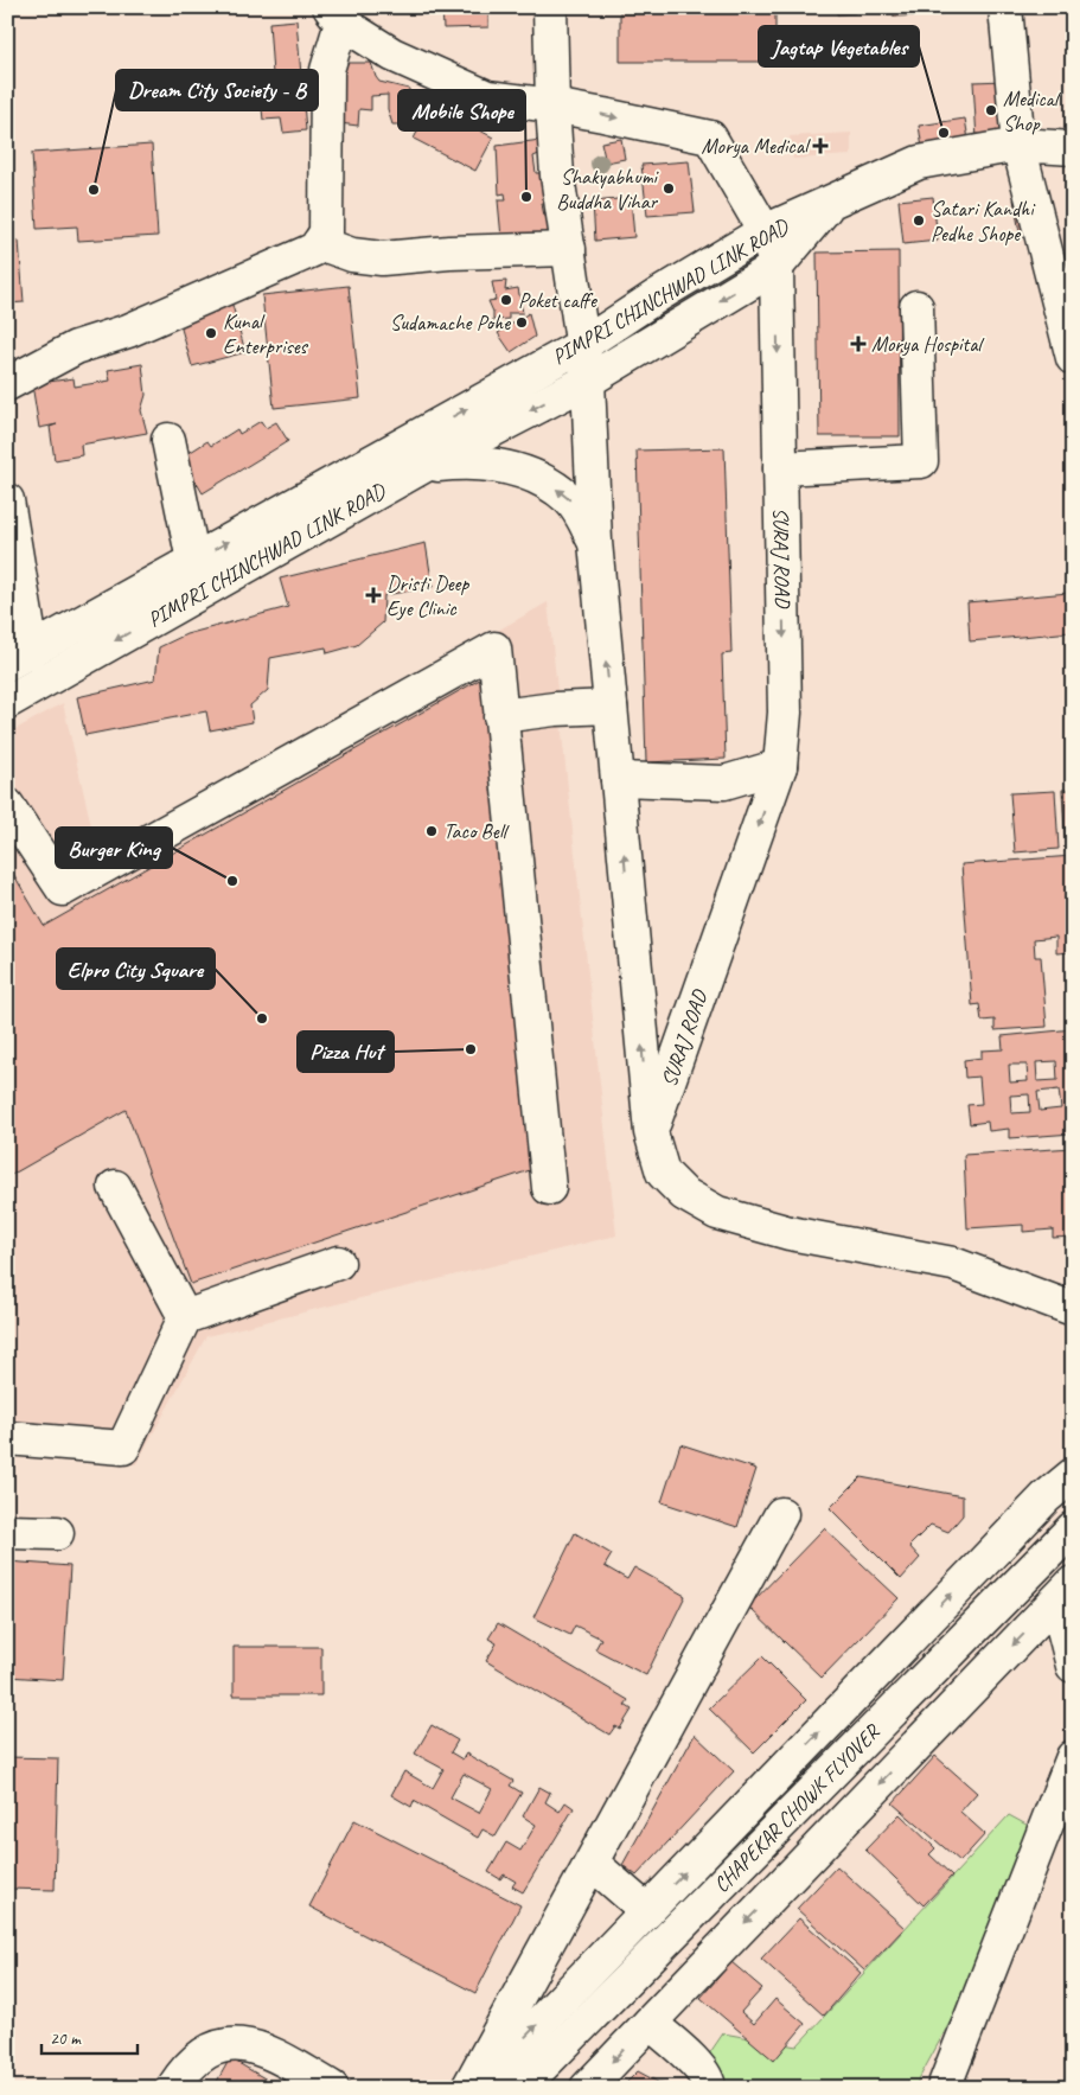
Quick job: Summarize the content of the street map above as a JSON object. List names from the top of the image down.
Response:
{
  "streets": {
    "main road": ["PIMPRI CHINCHWAD LINK ROAD", "SURAJ ROAD", "CHAPEKAR CHOWK FLYOVER"]
  },
  "crossings": [
    ["PIMPRI CHINCHWAD LINK ROAD", "SURAJ ROAD"]
  ],
  "places": {
    "other": [
      "Medical Shop",
      "Jagtap Vegetables",
      "Shakyabhumi Buddha Vihar",
      "Dream City Society - B",
      "Mobile Shope",
      "Satari Kandhi Pedhe Shope",
      "Poket caffe",
      "Sudamache Pohe",
      "Kunal Enterprises",
      "Taco Bell",
      "Burger King",
      "Elpro City Square",
      "Pizza Hut"
    ],
    "health": ["Morya Medical", "Morya Hospital", "Dristi Deep Eye Clinic"]
  },
  "scale_bar": "20 m"
}
